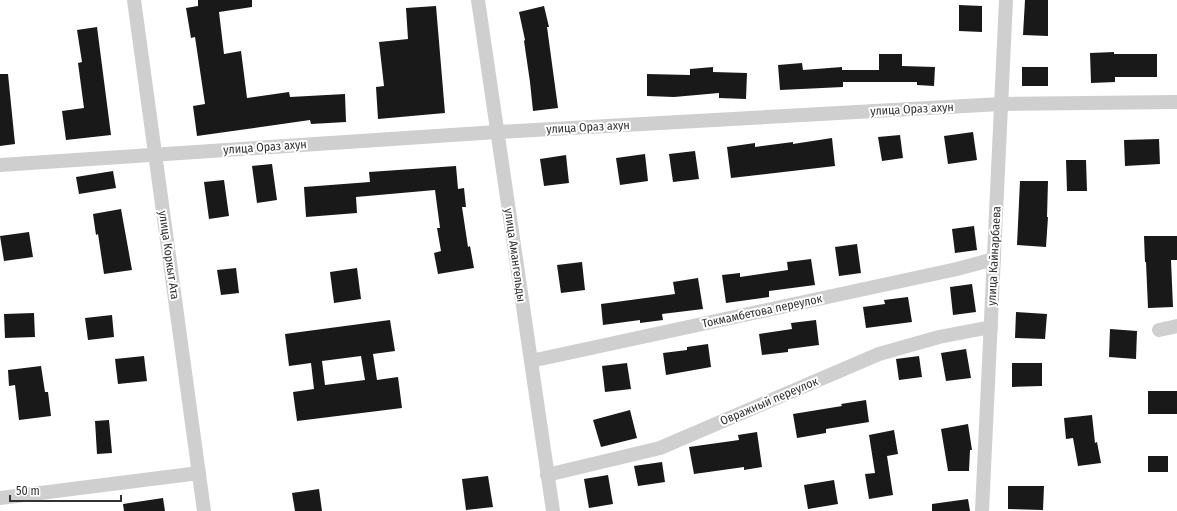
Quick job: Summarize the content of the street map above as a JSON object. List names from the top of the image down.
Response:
{
  "streets": {
    "street": [
      "улица Ораз ахун",
      "улица Коркыт Ата",
      "улица Амангельды",
      "улица Кайнарбаева",
      "Токмамбетова переулок",
      "Овражный переулок"
    ]
  },
  "crossings": [
    ["улица Ораз ахун", "улица Коркыт Ата"],
    ["улица Ораз ахун", "улица Амангельды"],
    ["улица Ораз ахун", "улица Кайнарбаева"],
    ["улица Амангельды", "Токмамбетова переулок"],
    ["улица Амангельды", "Овражный переулок"],
    ["улица Кайнарбаева", "Токмамбетова переулок"],
    ["улица Кайнарбаева", "Овражный переулок"]
  ],
  "scale_bar": "50 m"
}
